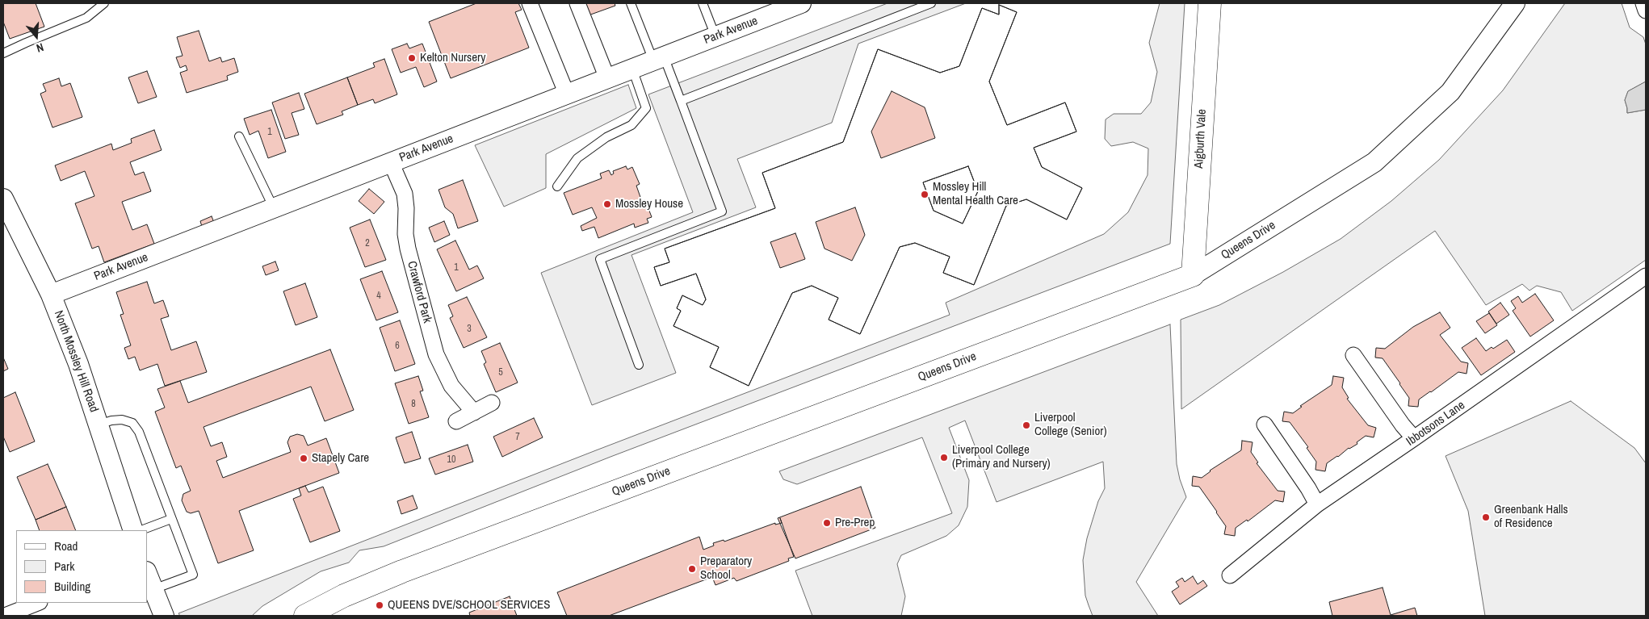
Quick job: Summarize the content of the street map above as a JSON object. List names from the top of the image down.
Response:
{
  "streets": {
    "main road": ["Aigburth Vale", "Queens Drive"],
    "street": [
      "Park Avenue",
      "Crawford Park",
      "North Mossley Hill Road",
      "Ibbotsons Lane"
    ]
  },
  "crossings": [
    ["Park Avenue", "Crawford Park"],
    ["Park Avenue", "North Mossley Hill Road"],
    ["Aigburth Vale", "Queens Drive"]
  ],
  "places": [
    "Kelton Nursery",
    "Mossley Hill Mental Health Care",
    "Mossley House",
    "Liverpool College (Senior)",
    "Liverpool College (Primary and Nursery)",
    "Stapely Care",
    "Greenbank Halls of Residence",
    "Pre-Prep",
    "Preparatory School",
    "QUEENS DVE/SCHOOL SERVICES"
  ],
  "house_numbers": [
    "1",
    "2",
    "1",
    "4",
    "3",
    "6",
    "5",
    "8",
    "7",
    "10"
  ],
  "legend": ["Road", "Park", "Building"],
  "north": "bottom"
}
